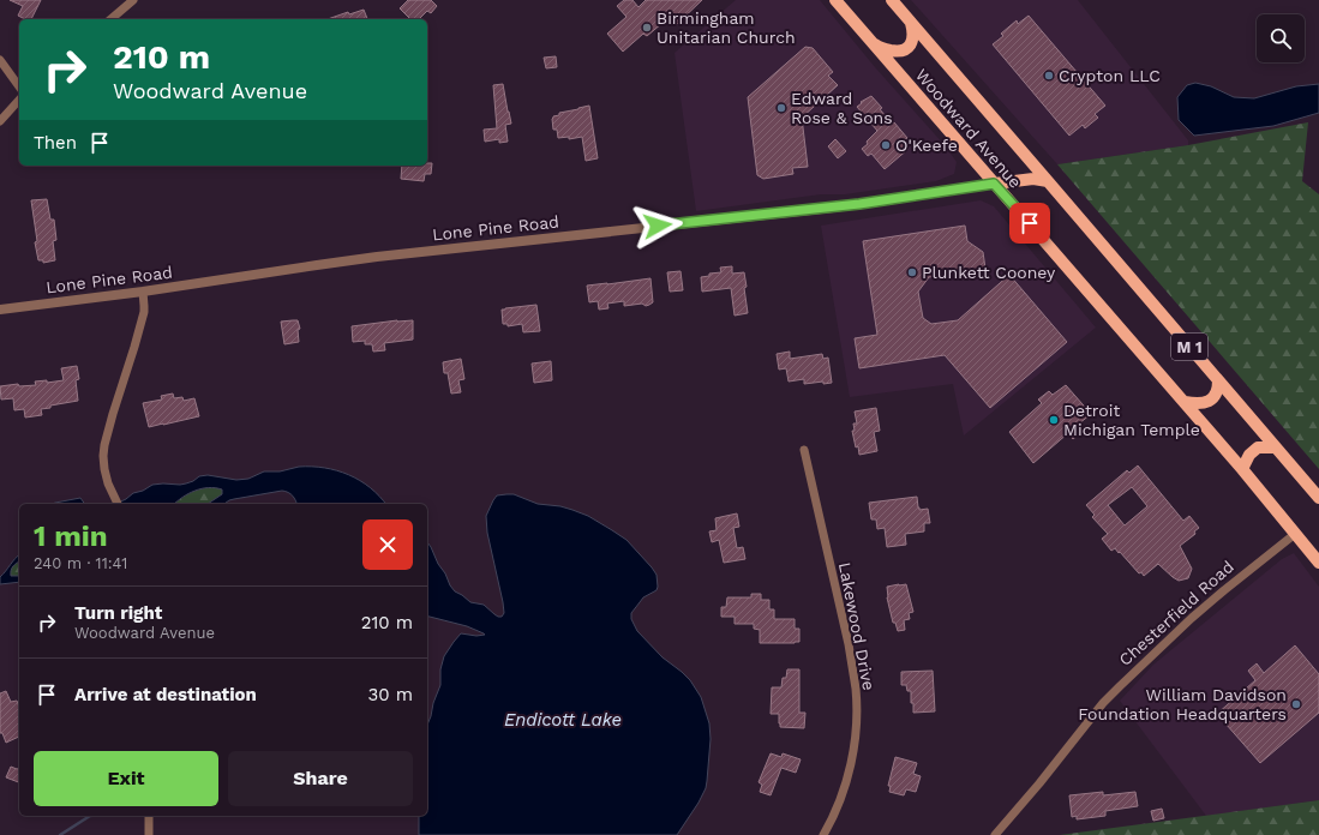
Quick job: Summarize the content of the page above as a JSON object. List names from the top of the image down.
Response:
{
  "streets": {
    "main road": ["Woodward Avenue", "M 1"],
    "street": ["Lone Pine Road", "Chesterfield Road", "Lakewood Drive"]
  },
  "crossings": [
    ["Woodward Avenue", "Lone Pine Road"],
    ["Woodward Avenue", "Chesterfield Road"]
  ],
  "water": ["Endicott Lake"],
  "places": [
    "Birmingham Unitarian Church",
    "Crypton LLC",
    "Edward Rose & Sons",
    "O'Keefe",
    "Plunkett Cooney",
    "Detroit Michigan Temple",
    "William Davidson Foundation Headquarters"
  ],
  "page": {
    "turn": ["210 m", "Woodward Avenue"],
    "then": "Then",
    "heading": ["1 min", "240 m · 11:41"],
    "list": [
      {
        "name": "Turn right",
        "note": "Woodward Avenue",
        "value": "210 m"
      },
      {
        "name": "Arrive at destination",
        "value": "30 m"
      }
    ],
    "buttons": ["Exit", "Share"]
  }
}
